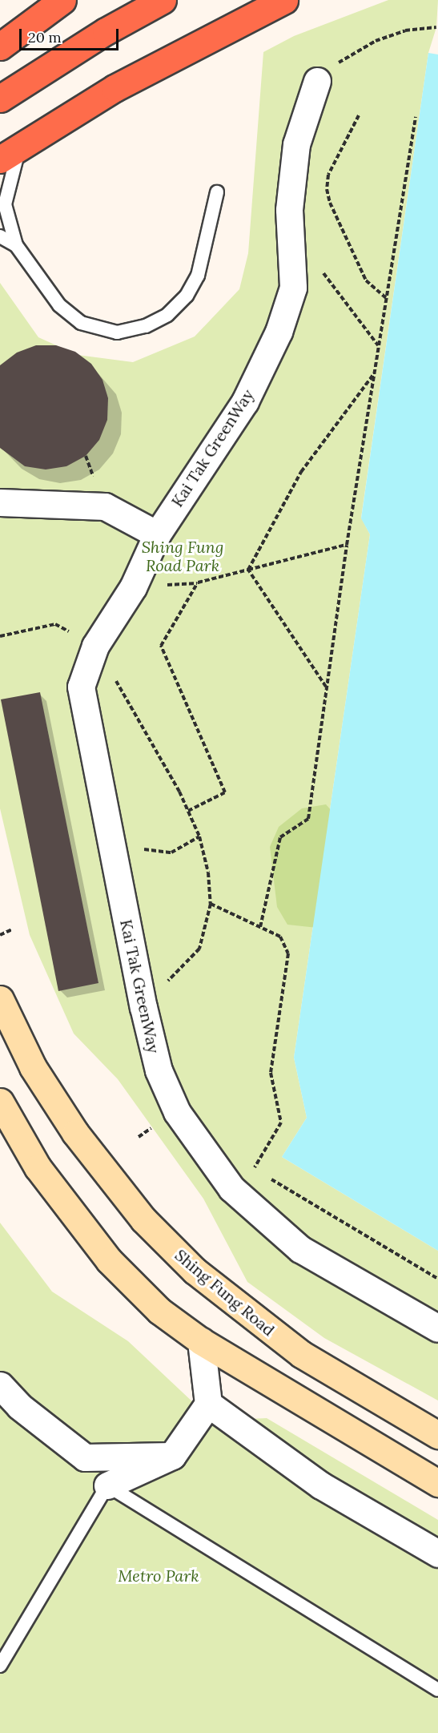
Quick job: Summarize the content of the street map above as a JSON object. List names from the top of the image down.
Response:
{
  "streets": {
    "main road": ["Shing Fung Road"],
    "street": ["Kai Tak GreenWay"]
  },
  "parks": ["Shing Fung Road Park", "Metro Park"],
  "scale_bar": "20 m"
}
